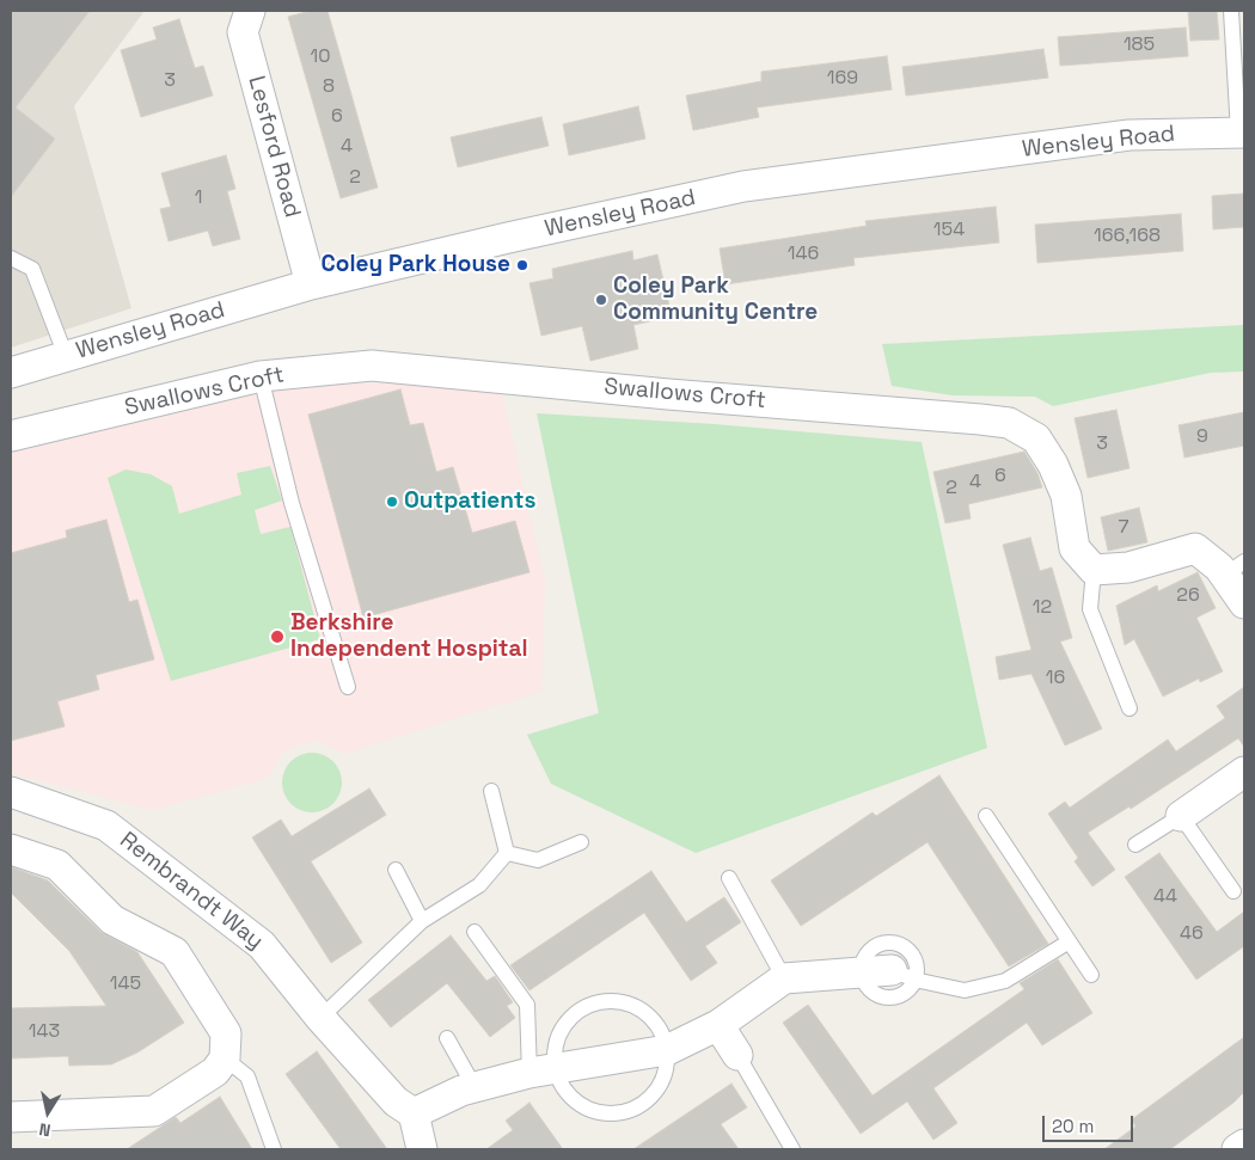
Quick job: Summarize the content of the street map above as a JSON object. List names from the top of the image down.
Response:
{
  "streets": {
    "street": [
      "Wensley Road",
      "Lesford Road",
      "Swallows Croft",
      "Rembrandt Way"
    ]
  },
  "crossings": [
    ["Wensley Road", "Lesford Road"]
  ],
  "places": [
    "Coley Park House",
    "Coley Park Community Centre",
    "Outpatients",
    "Berkshire Independent Hospital"
  ],
  "house_numbers": [
    "185",
    "10",
    "169",
    "3",
    "8",
    "6",
    "4",
    "2",
    "1",
    "154",
    "166,168",
    "146",
    "9",
    "3",
    "6",
    "4",
    "2",
    "7",
    "26",
    "12",
    "16",
    "44",
    "46",
    "145",
    "143"
  ],
  "scale_bar": "20 m",
  "north": "bottom"
}
